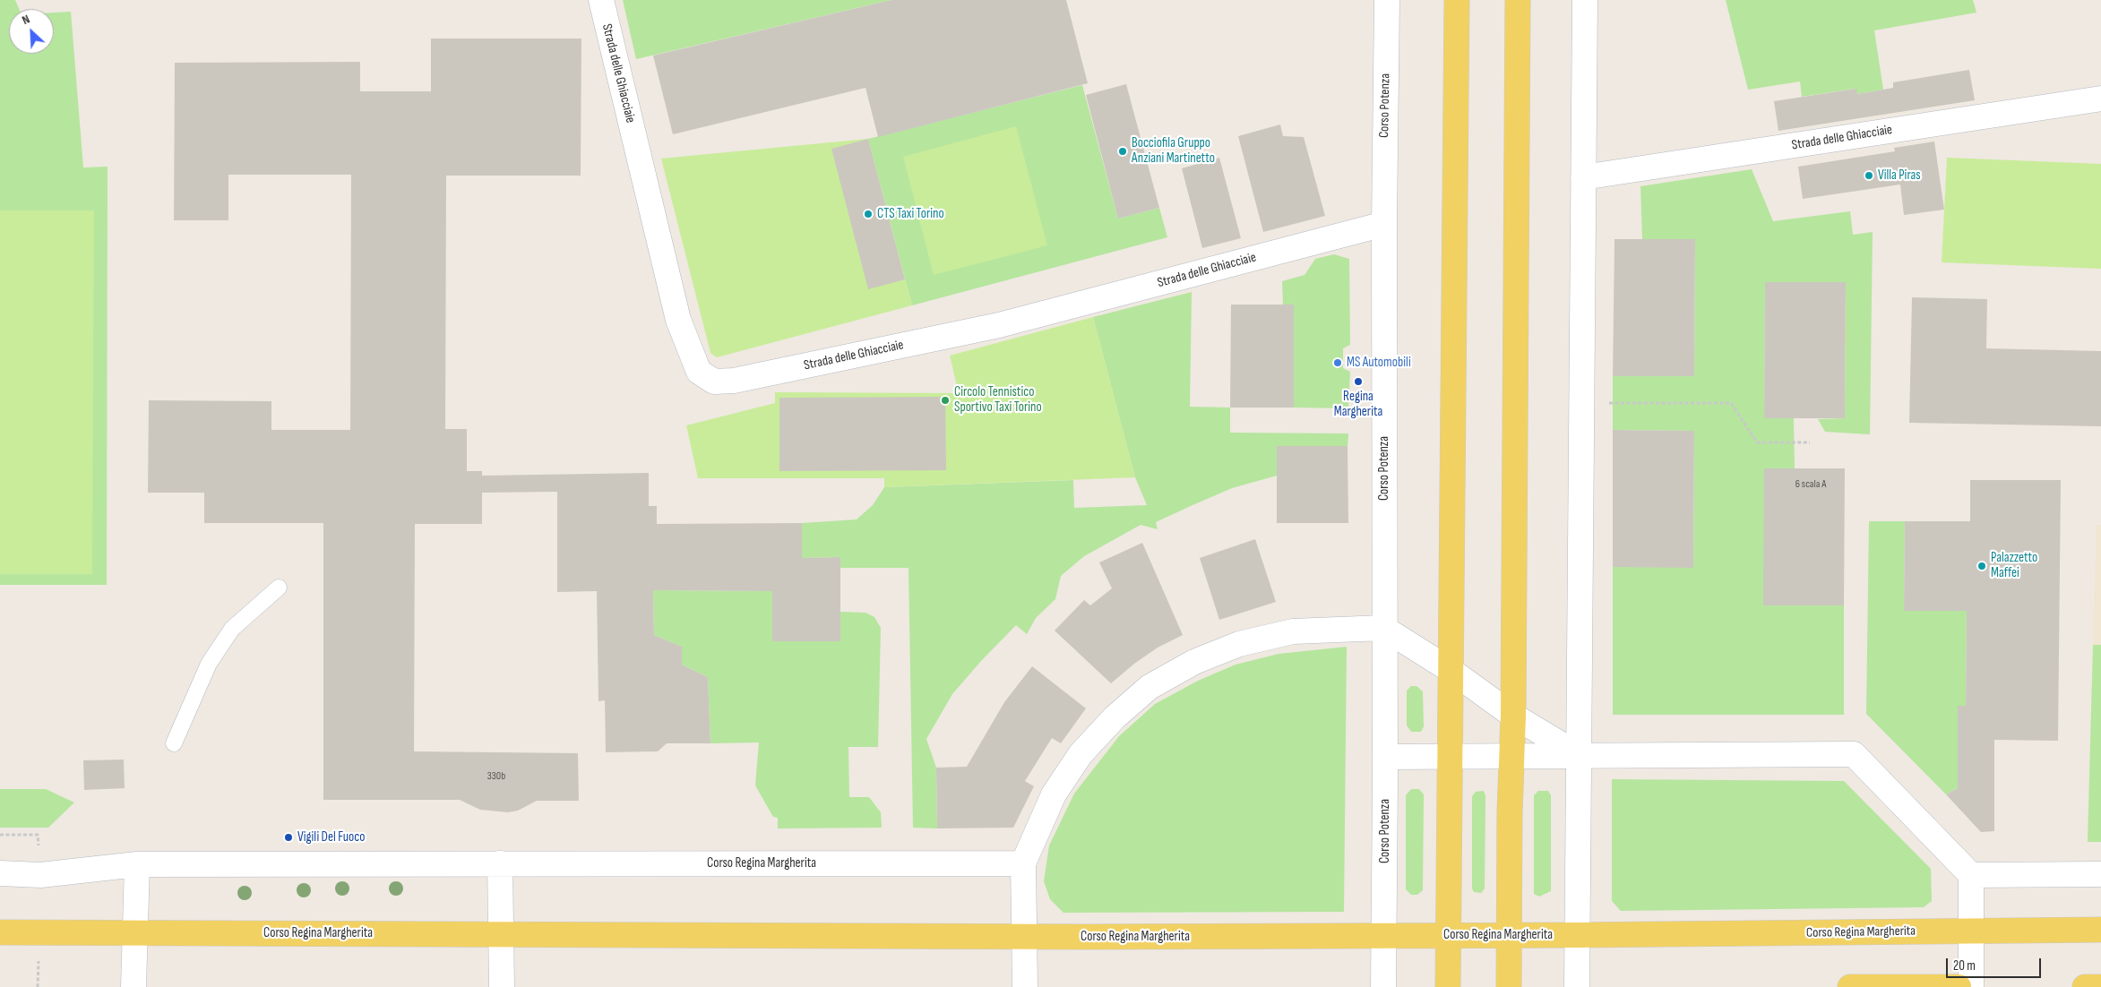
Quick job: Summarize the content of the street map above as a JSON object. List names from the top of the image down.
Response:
{
  "streets": {
    "main road": ["Corso Regina Margherita"],
    "street": ["Strada delle Ghiacciaie", "Corso Potenza"]
  },
  "crossings": [
    ["Strada delle Ghiacciaie", "Corso Potenza"],
    ["Corso Potenza", "Corso Regina Margherita"]
  ],
  "places": [
    "Bocciofila Gruppo Anziani Martinetto",
    "Villa Piras",
    "CTS Taxi Torino",
    "MS Automobili",
    "Regina Margherita",
    "Circolo Tennistico Sportivo Taxi Torino",
    "Palazzetto Maffei",
    "Vigili Del Fuoco"
  ],
  "house_numbers": ["6 scala A", "330b"],
  "scale_bar": "20 m",
  "north": "top left"
}
